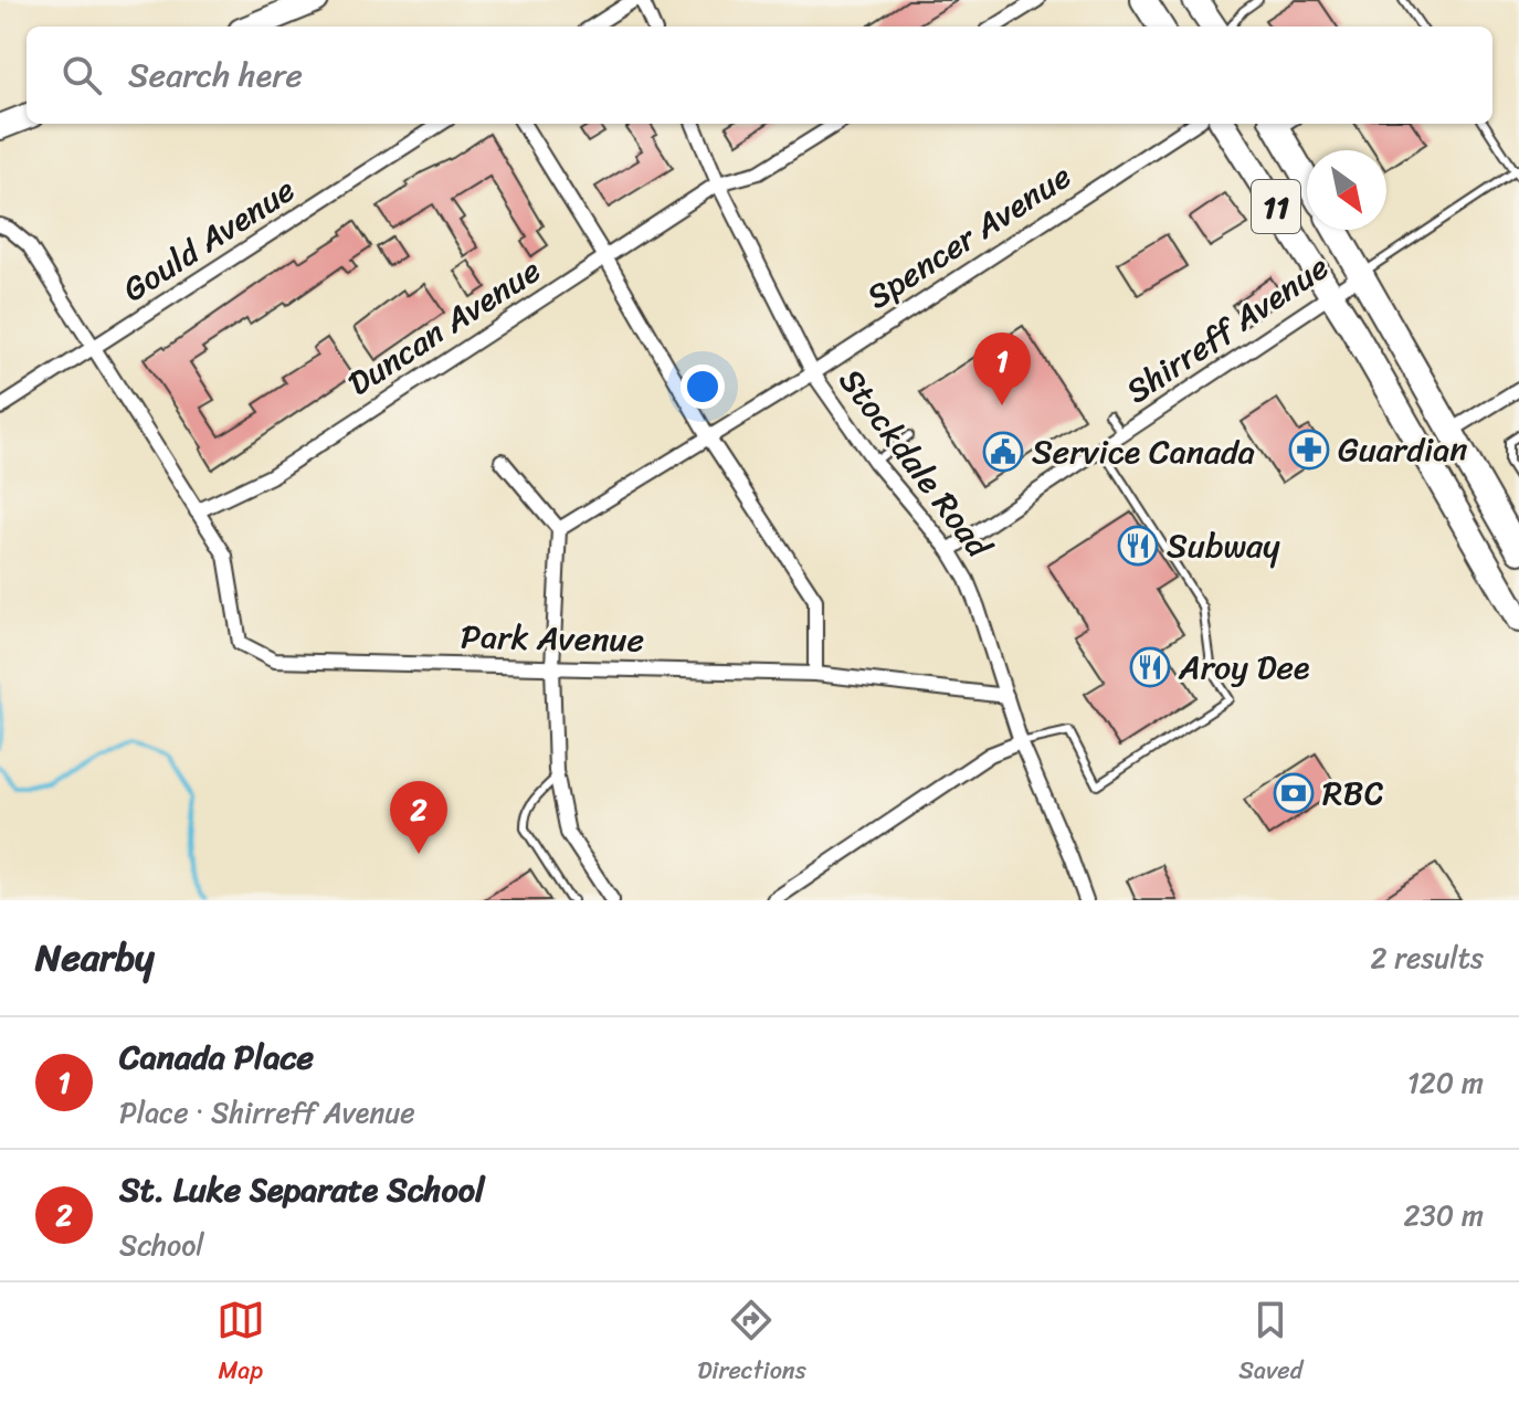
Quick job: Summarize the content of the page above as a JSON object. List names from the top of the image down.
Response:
{
  "streets": {
    "highway": ["11"],
    "street": [
      "Spencer Avenue",
      "Gould Avenue",
      "Duncan Avenue",
      "Shirreff Avenue",
      "Stockdale Road",
      "Park Avenue"
    ]
  },
  "crossings": [
    ["11", "Shirreff Avenue"],
    ["Spencer Avenue", "Stockdale Road"],
    ["Duncan Avenue", "Stockdale Road"],
    ["Duncan Avenue", "Park Avenue"],
    ["Shirreff Avenue", "Stockdale Road"],
    ["Stockdale Road", "Park Avenue"]
  ],
  "places": {
    "pharmacy": ["Guardian"],
    "public building": ["Service Canada"],
    "restaurant": ["Subway", "Aroy Dee"],
    "bank": ["RBC"]
  },
  "north": "bottom right",
  "page": {
    "search": "Search here",
    "pins": ["1", "2"],
    "heading": ["Nearby", "2 results"],
    "list": [
      {
        "mark": "1",
        "name": "Canada Place",
        "note": "Place · Shirreff Avenue",
        "value": "120 m"
      },
      {
        "mark": "2",
        "name": "St. Luke Separate School",
        "note": "School",
        "value": "230 m"
      }
    ],
    "nav": ["Map", "Directions", "Saved"]
  }
}
